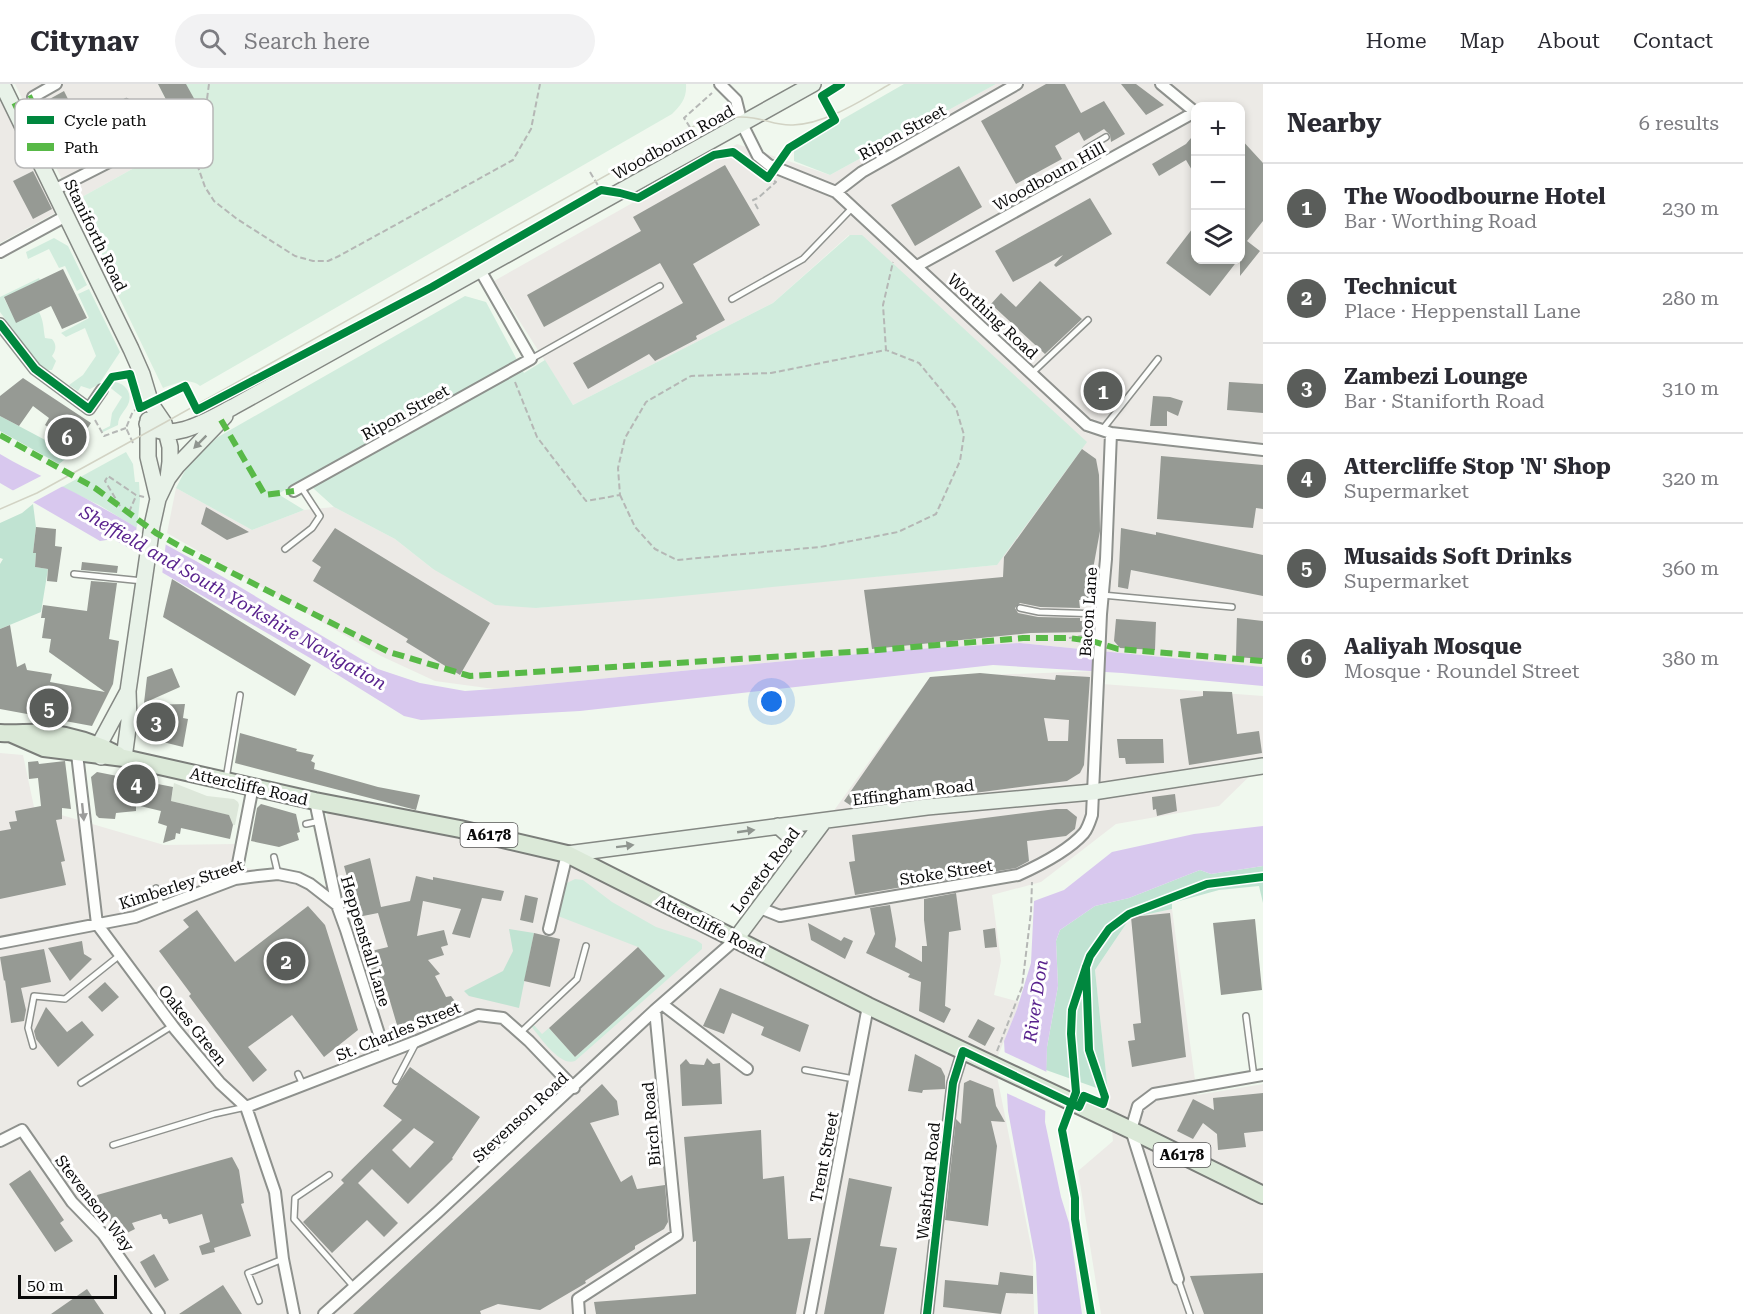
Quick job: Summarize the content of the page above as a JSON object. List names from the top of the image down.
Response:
{
  "streets": {
    "main road": [
      "Woodbourn Road",
      "Staniforth Road",
      "Attercliffe Road",
      "Effingham Road",
      "A6178",
      "Lovetot Road"
    ],
    "street": [
      "Ripon Street",
      "Woodbourn Hill",
      "Worthing Road",
      "Bacon Lane",
      "Stoke Street",
      "Kimberley Street",
      "Heppenstall Lane",
      "Oakes Green",
      "St. Charles Street",
      "Stevenson Road",
      "Birch Road",
      "Trent Street",
      "Washford Road",
      "Stevenson Way"
    ]
  },
  "crossings": [
    ["Ripon Street", "Worthing Road"],
    ["Woodbourn Road", "Staniforth Road"],
    ["Woodbourn Road", "Worthing Road"],
    ["Woodbourn Hill", "Worthing Road"],
    ["Staniforth Road", "Attercliffe Road"],
    ["Worthing Road", "Bacon Lane"],
    ["Bacon Lane", "Effingham Road"],
    ["Bacon Lane", "Stoke Street"],
    ["Attercliffe Road", "Effingham Road"],
    ["Attercliffe Road", "Lovetot Road"],
    ["Attercliffe Road", "Heppenstall Lane"],
    ["Attercliffe Road", "Oakes Green"],
    ["Attercliffe Road", "Stevenson Road"],
    ["Attercliffe Road", "Trent Street"],
    ["Attercliffe Road", "Washford Road"],
    ["Effingham Road", "Lovetot Road"],
    ["Effingham Road", "Stoke Street"],
    ["Lovetot Road", "Stoke Street"],
    ["Lovetot Road", "Stevenson Road"],
    ["Kimberley Street", "Heppenstall Lane"],
    ["Kimberley Street", "Oakes Green"],
    ["Heppenstall Lane", "St. Charles Street"],
    ["Oakes Green", "St. Charles Street"],
    ["St. Charles Street", "Stevenson Road"],
    ["Stevenson Road", "Birch Road"]
  ],
  "water": ["Sheffield and South Yorkshire Navigation", "River Don"],
  "legend": ["Cycle path", "Path"],
  "scale_bar": "50 m",
  "page": {
    "header": "Citynav",
    "search": "Search here",
    "nav": [
      "Home",
      "Map",
      "About",
      "Contact"
    ],
    "heading": ["Nearby", "6 results"],
    "map_buttons": ["+", "−"],
    "list": [
      {
        "mark": "1",
        "name": "The Woodbourne Hotel",
        "note": "Bar · Worthing Road",
        "value": "230 m"
      },
      {
        "mark": "2",
        "name": "Technicut",
        "note": "Place · Heppenstall Lane",
        "value": "280 m"
      },
      {
        "mark": "3",
        "name": "Zambezi Lounge",
        "note": "Bar · Staniforth Road",
        "value": "310 m"
      },
      {
        "mark": "4",
        "name": "Attercliffe Stop 'N' Shop",
        "note": "Supermarket",
        "value": "320 m"
      },
      {
        "mark": "5",
        "name": "Musaids Soft Drinks",
        "note": "Supermarket",
        "value": "360 m"
      },
      {
        "mark": "6",
        "name": "Aaliyah Mosque",
        "note": "Mosque · Roundel Street",
        "value": "380 m"
      }
    ],
    "pins": [
      "1",
      "6",
      "5",
      "3",
      "4",
      "2"
    ],
    "scale": "50 m"
  }
}
